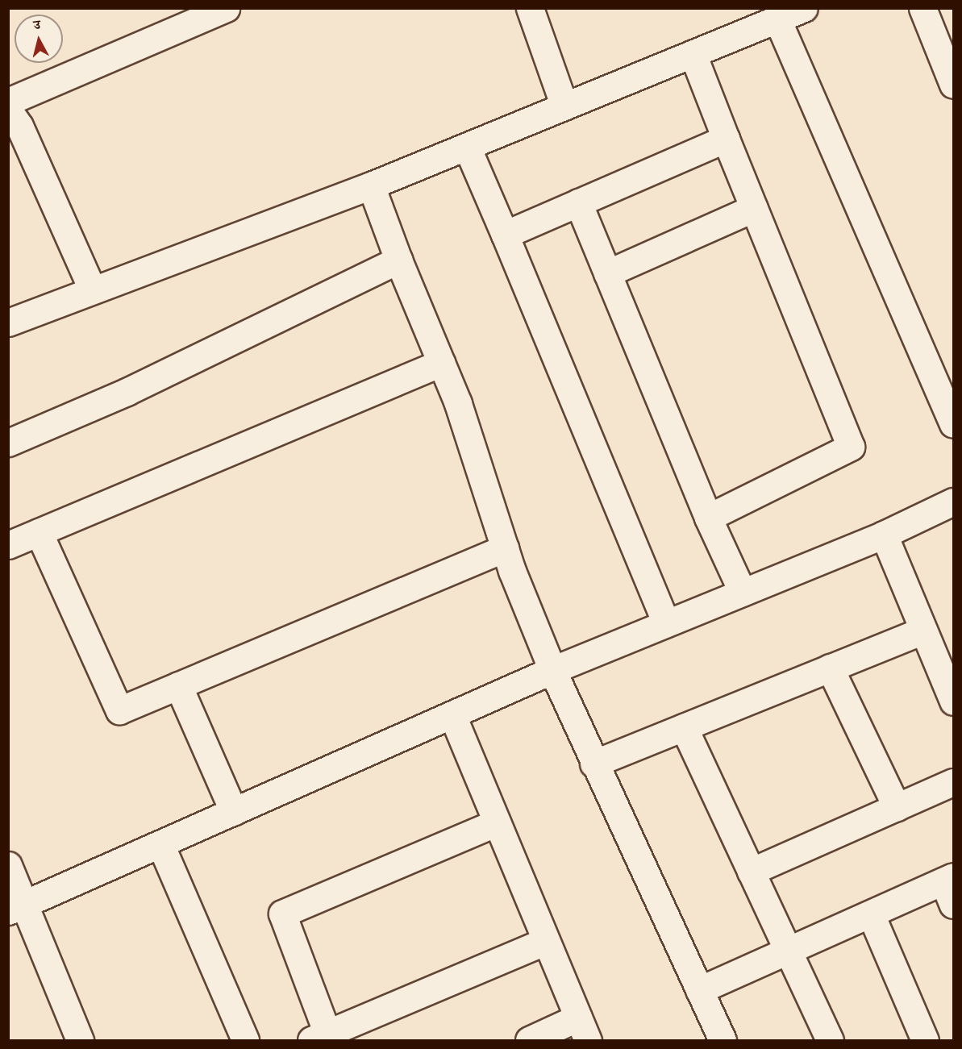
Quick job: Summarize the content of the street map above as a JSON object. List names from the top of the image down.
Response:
{
  "north": "top"
}
